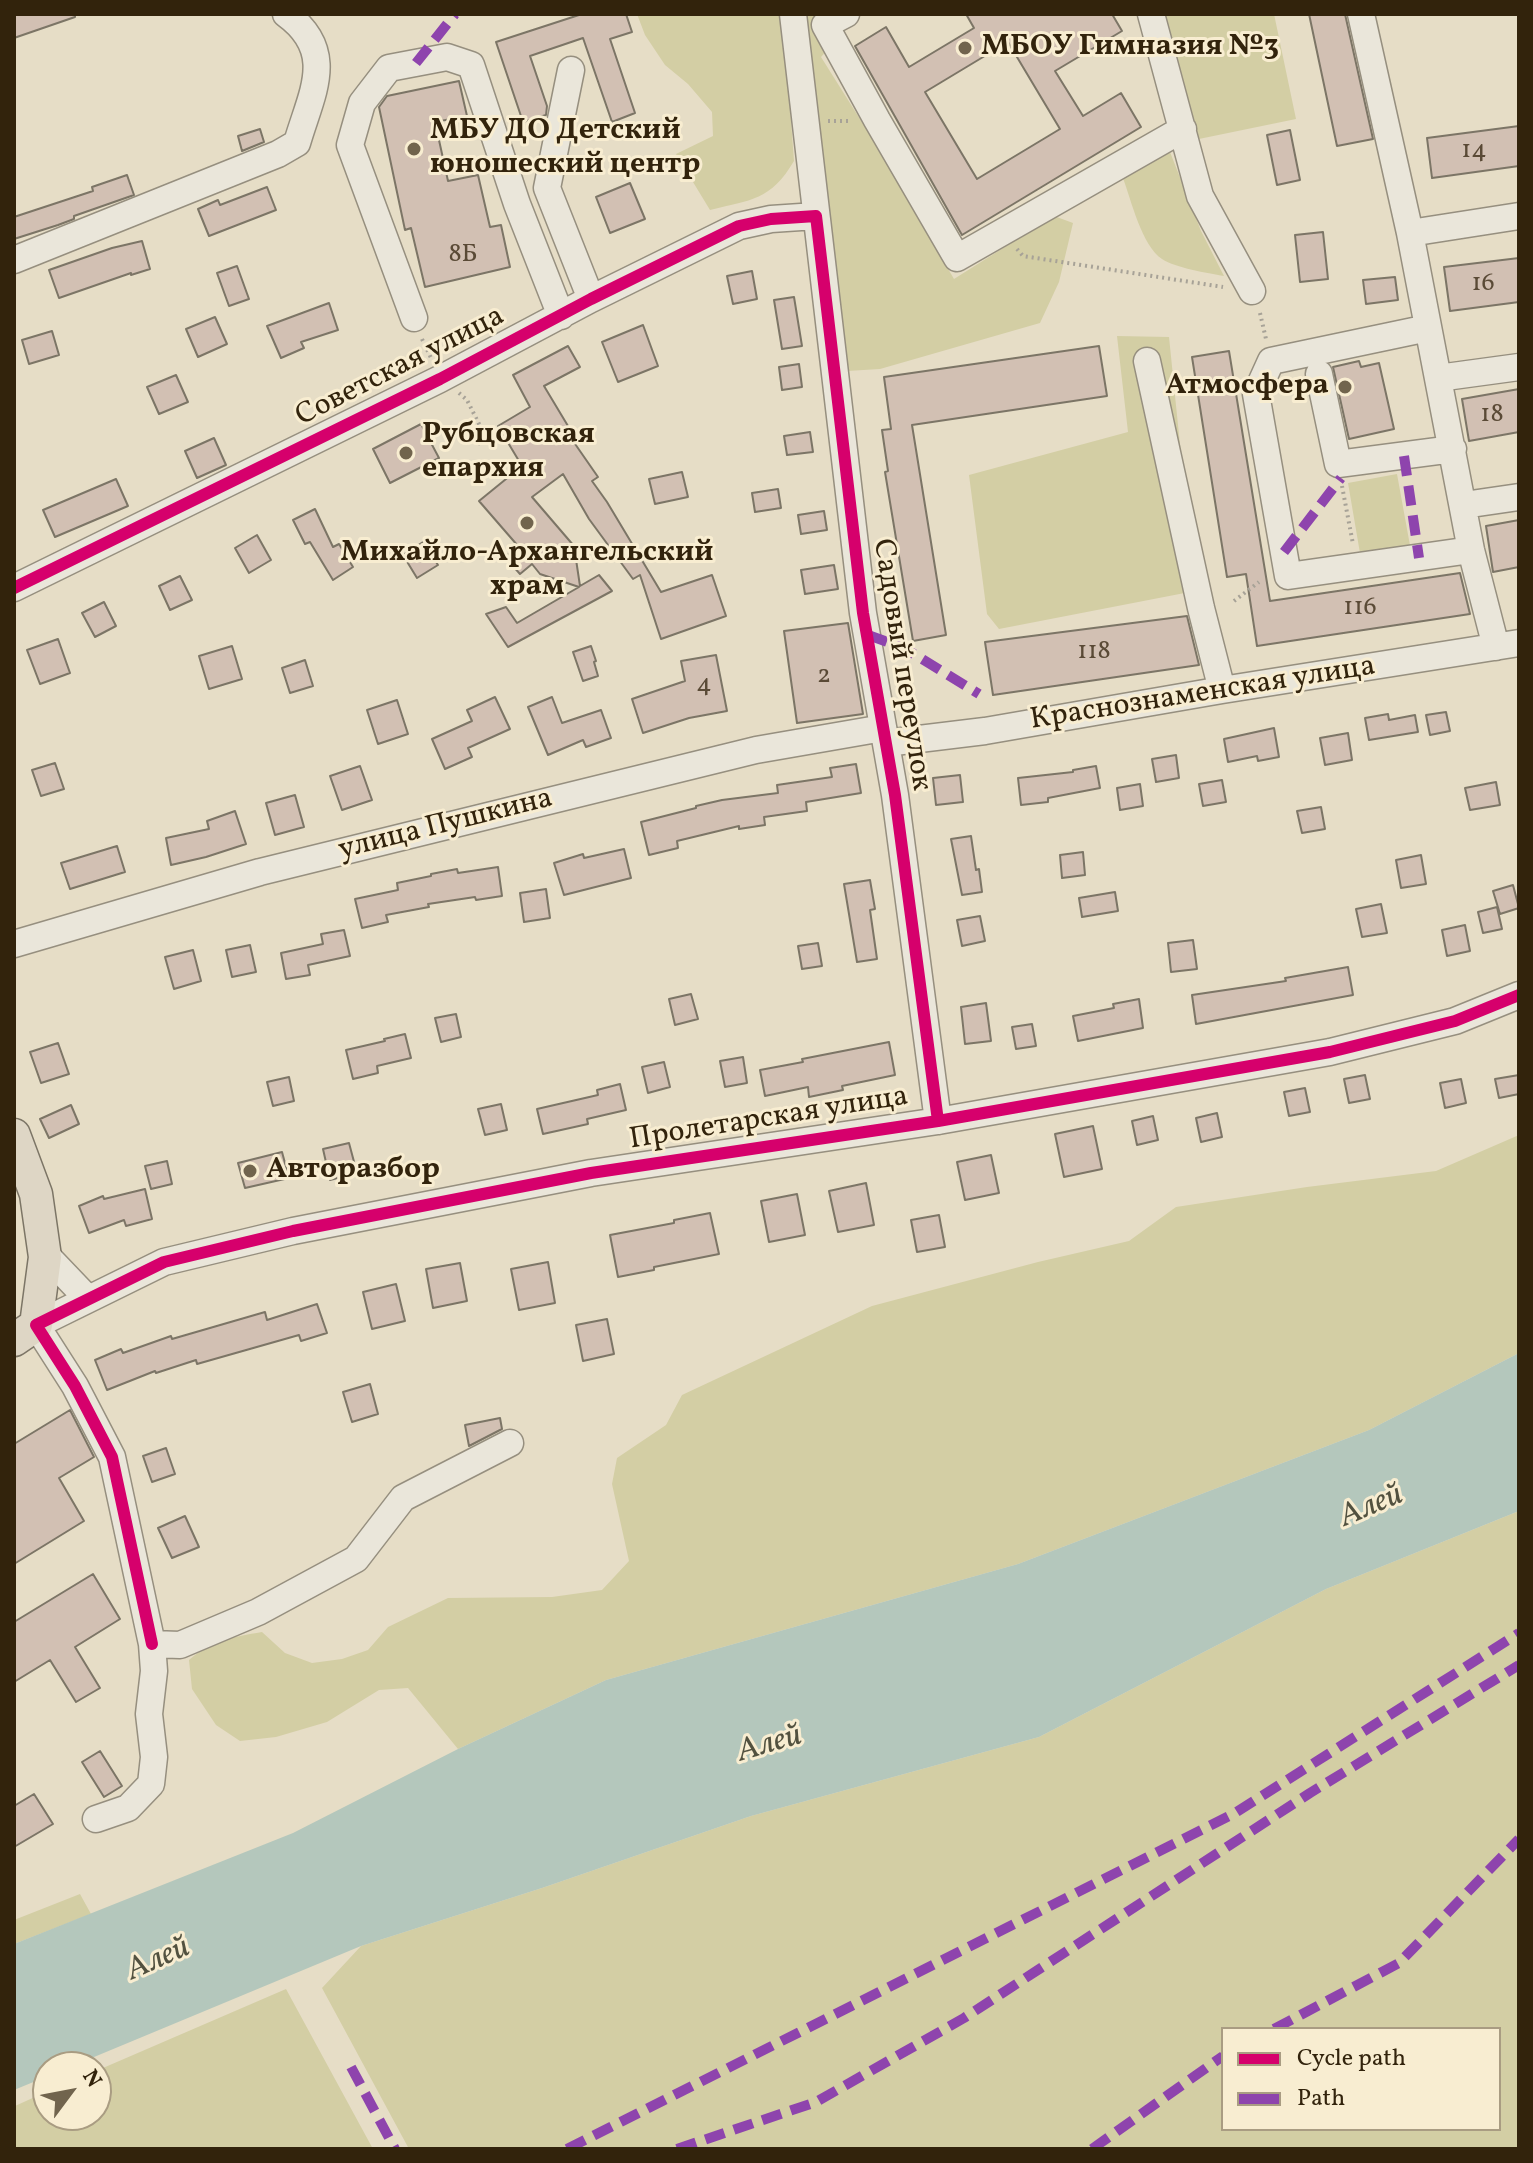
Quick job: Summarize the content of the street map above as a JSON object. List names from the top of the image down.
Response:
{
  "streets": {
    "street": [
      "Советская улица",
      "Садовый переулок",
      "Краснознаменская улица",
      "улица Пушкина",
      "Пролетарская улица"
    ]
  },
  "crossings": [
    ["Советская улица", "Садовый переулок"],
    ["Садовый переулок", "Краснознаменская улица"],
    ["Садовый переулок", "улица Пушкина"],
    ["Садовый переулок", "Пролетарская улица"],
    ["Краснознаменская улица", "улица Пушкина"]
  ],
  "water": ["Алей"],
  "places": [
    "МБОУ Гимназия №3",
    "МБУ ДО Детский юношеский центр",
    "Атмосфера",
    "Рубцовская епархия",
    "Михайло-Архангельский храм",
    "Авторазбор"
  ],
  "house_numbers": [
    "14",
    "8Б",
    "16",
    "18",
    "116",
    "118",
    "2",
    "4"
  ],
  "legend": ["Cycle path", "Path"],
  "north": "top right"
}
